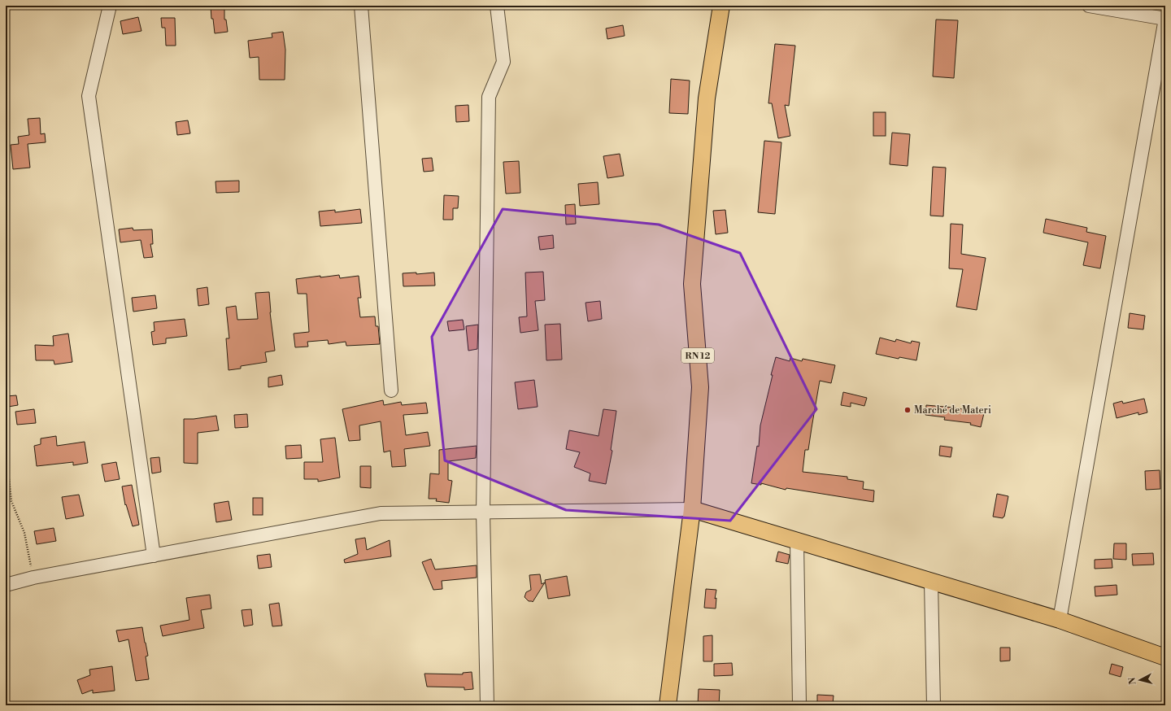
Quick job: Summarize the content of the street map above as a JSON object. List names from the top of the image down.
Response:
{
  "streets": {
    "main road": ["RN 12"]
  },
  "places": ["Marché de Materi"],
  "north": "left"
}
